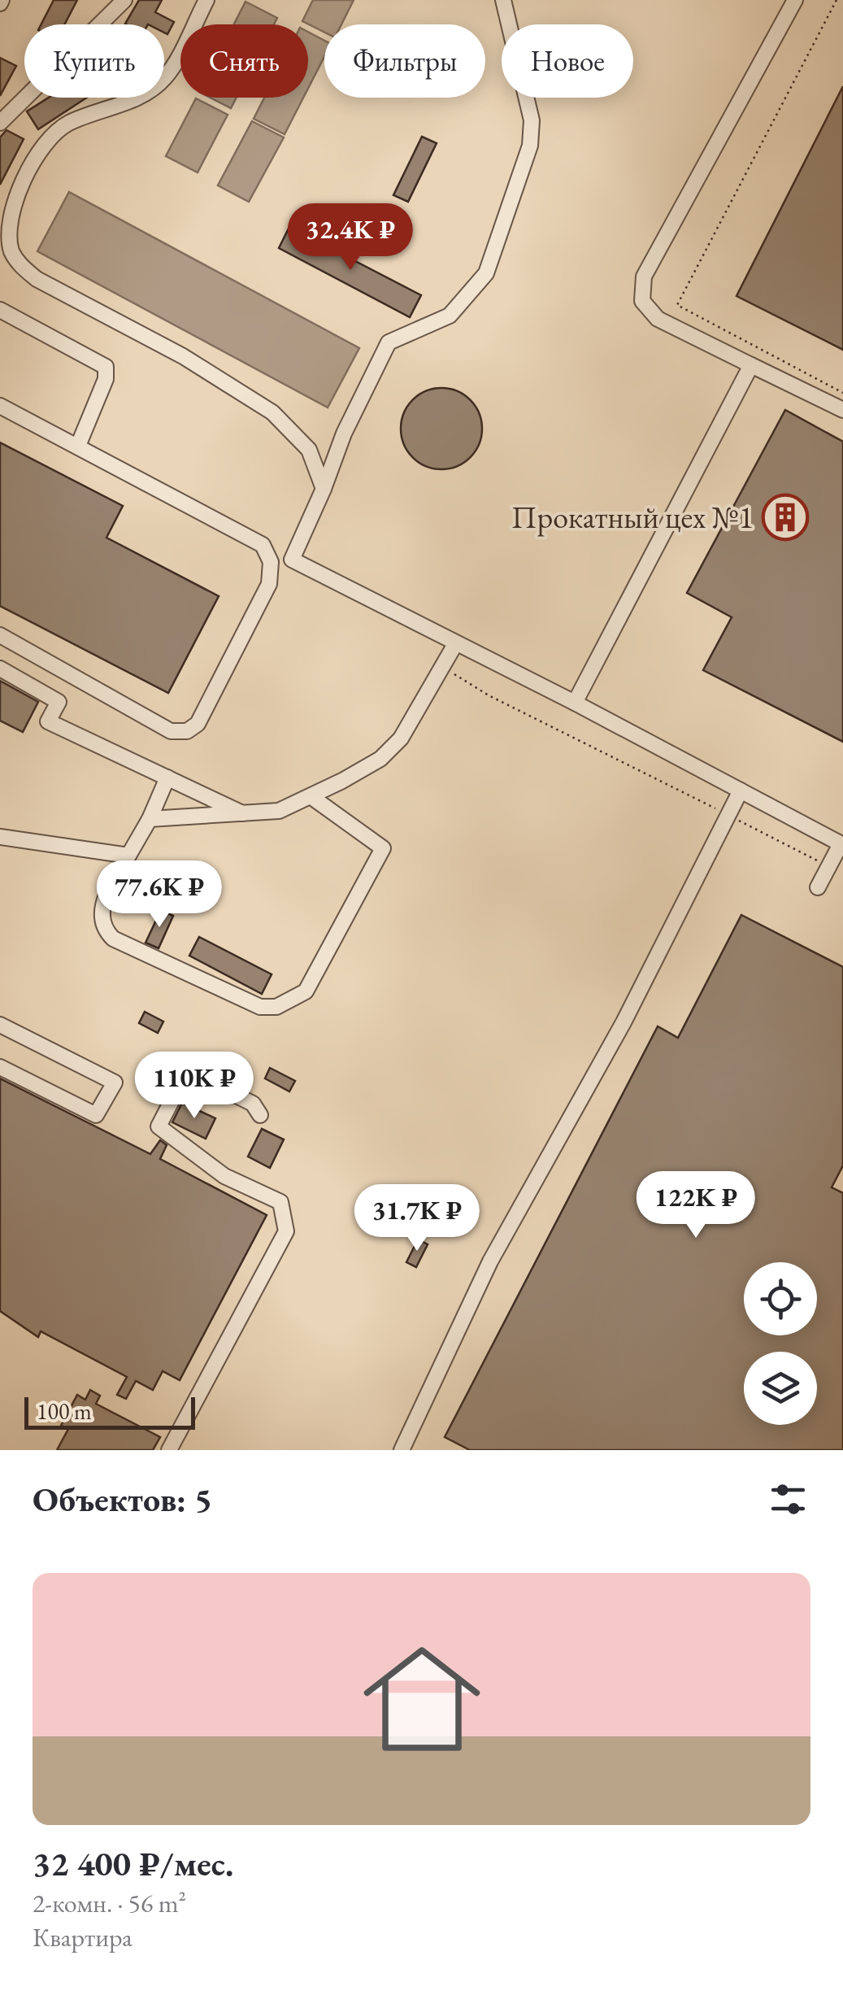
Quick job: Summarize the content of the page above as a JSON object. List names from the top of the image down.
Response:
{
  "places": {
    "building": ["Прокатный цех №1"]
  },
  "scale_bar": "100 m",
  "page": {
    "chip": [
      "Купить",
      "Снять",
      "Фильтры",
      "Новое"
    ],
    "price": [
      "32.4K ₽",
      "77.6K ₽",
      "110K ₽",
      "122K ₽",
      "31.7K ₽"
    ],
    "scale": "100 m",
    "heading": "Объектов: 5",
    "list": [
      {
        "name": "32 400 ₽/мес.",
        "note": "2-комн. · 56 m² · Квартира"
      }
    ]
  }
}
